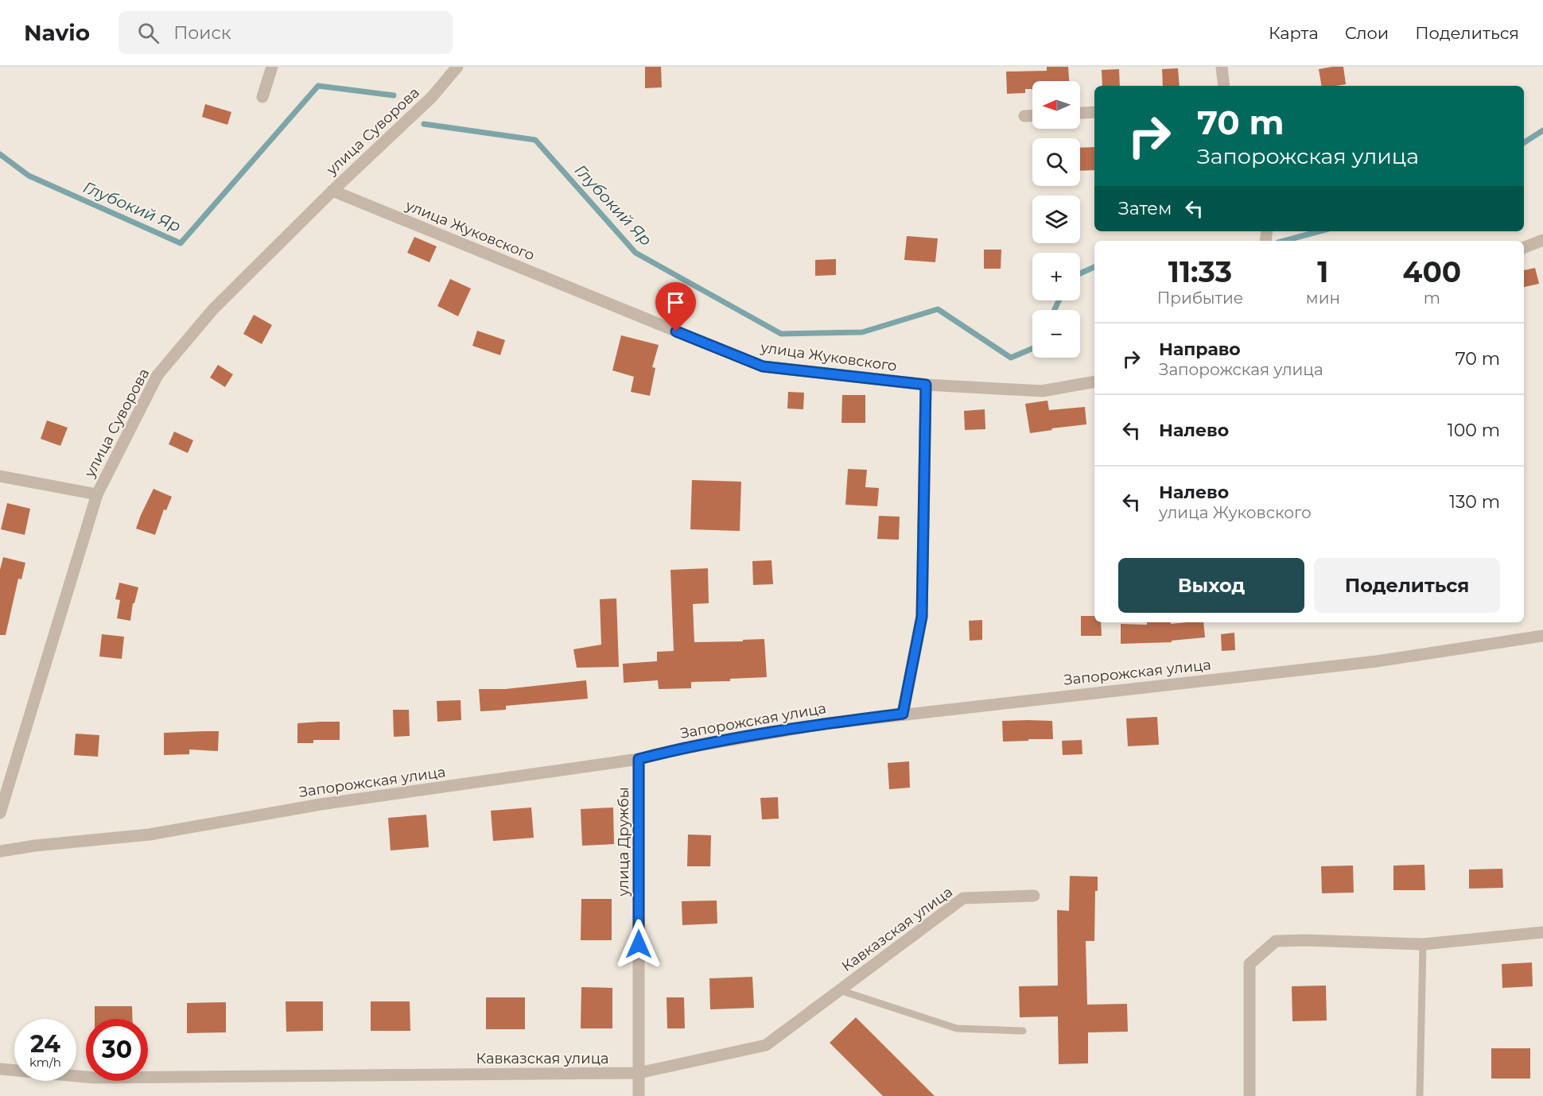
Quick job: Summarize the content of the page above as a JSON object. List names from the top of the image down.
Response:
{
  "streets": {
    "street": [
      "улица Суворова",
      "улица Жуковского",
      "Запорожская улица",
      "улица Дружбы",
      "Кавказская улица"
    ]
  },
  "crossings": [
    ["улица Суворова", "улица Жуковского"],
    ["Запорожская улица", "улица Дружбы"],
    ["улица Дружбы", "Кавказская улица"]
  ],
  "water": ["Глубокий Яр"],
  "north": "left",
  "page": {
    "header": "Navio",
    "search": "Поиск",
    "nav": ["Карта", "Слои", "Поделиться"],
    "map_buttons": ["+", "−"],
    "turn": ["70 m", "Запорожская улица"],
    "then": "Затем",
    "eta": [
      "11:33",
      "Прибытие",
      "1",
      "мин",
      "400",
      "m"
    ],
    "list": [
      {
        "name": "Направо",
        "note": "Запорожская улица",
        "value": "70 m"
      },
      {
        "name": "Налево",
        "value": "100 m"
      },
      {
        "name": "Налево",
        "note": "улица Жуковского",
        "value": "130 m"
      }
    ],
    "buttons": ["Выход", "Поделиться"],
    "speed": "24 km/h",
    "limit": "30"
  }
}
